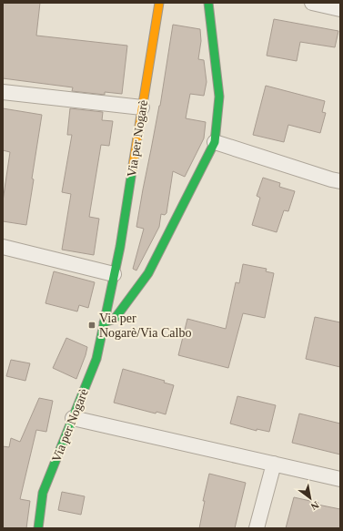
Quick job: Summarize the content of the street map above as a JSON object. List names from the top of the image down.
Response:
{
  "streets": {
    "street": ["Via per Nogarè"]
  },
  "places": {
    "transit": ["Via per Nogarè/Via Calbo"]
  },
  "north": "bottom right"
}
